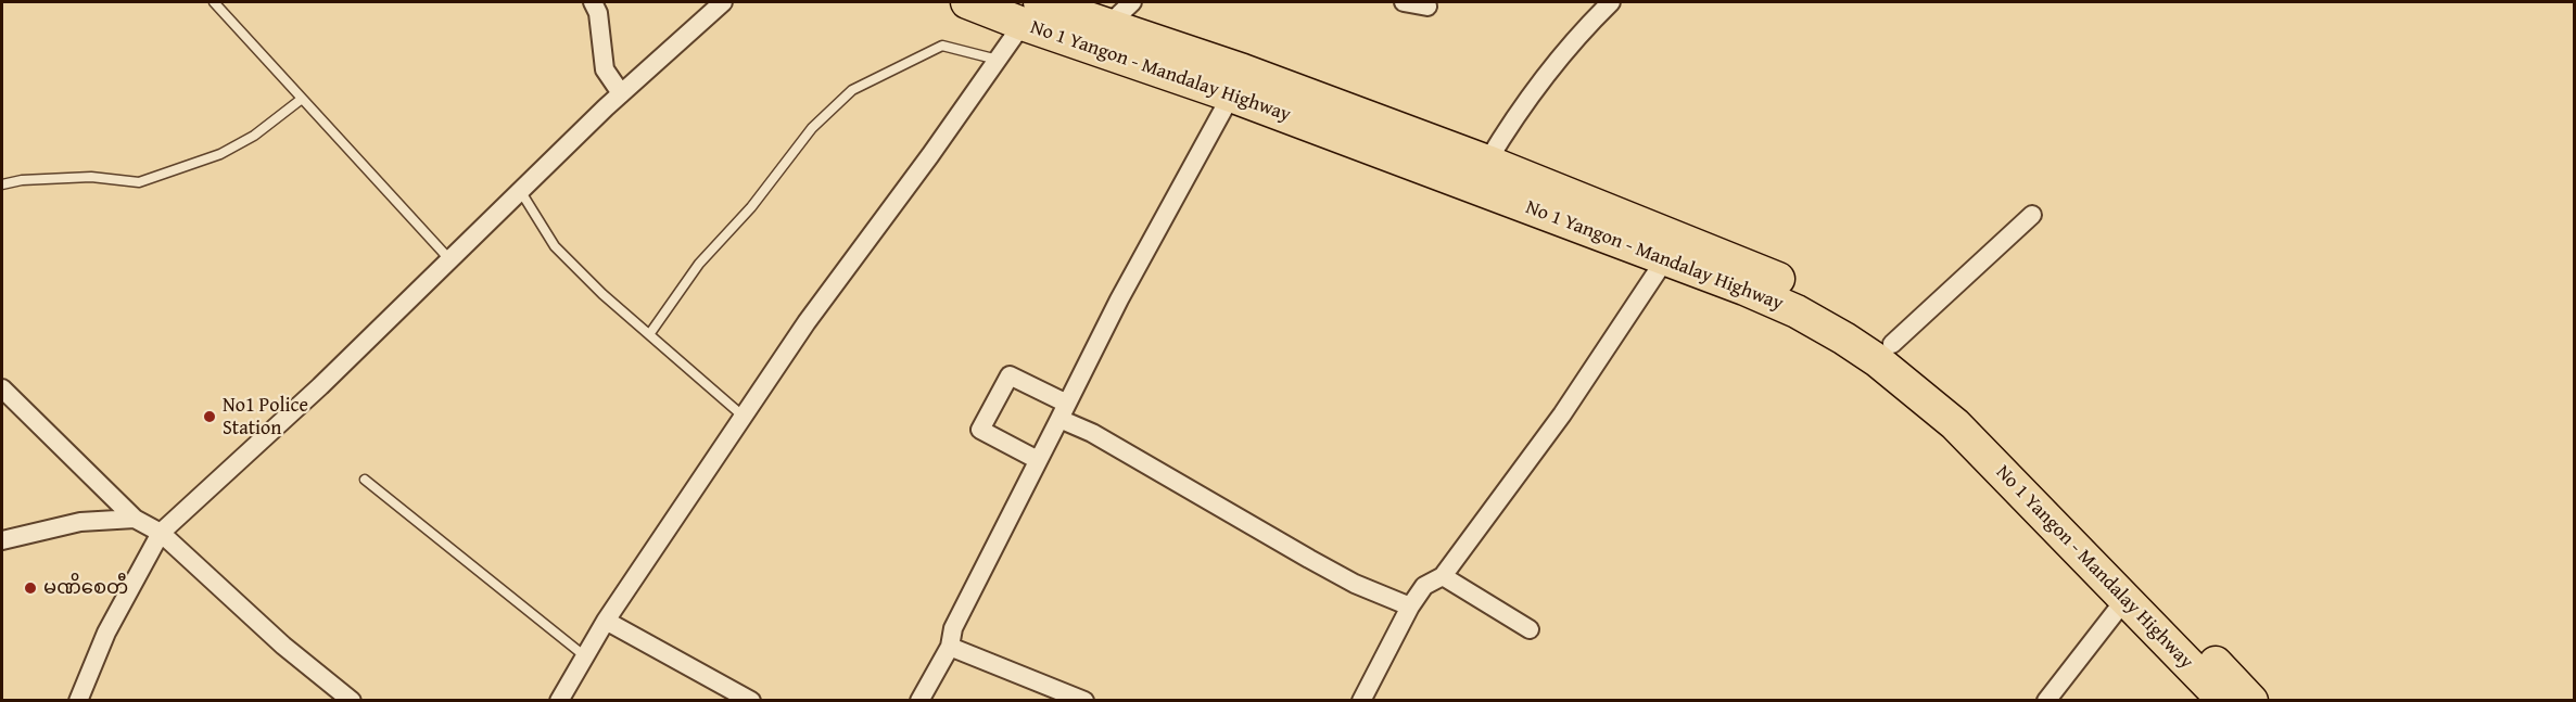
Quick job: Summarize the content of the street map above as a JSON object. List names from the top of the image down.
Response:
{
  "streets": {
    "highway": ["No 1 Yangon - Mandalay Highway"]
  },
  "places": ["No1 Police Station", "မဏိစေတီ"]
}
